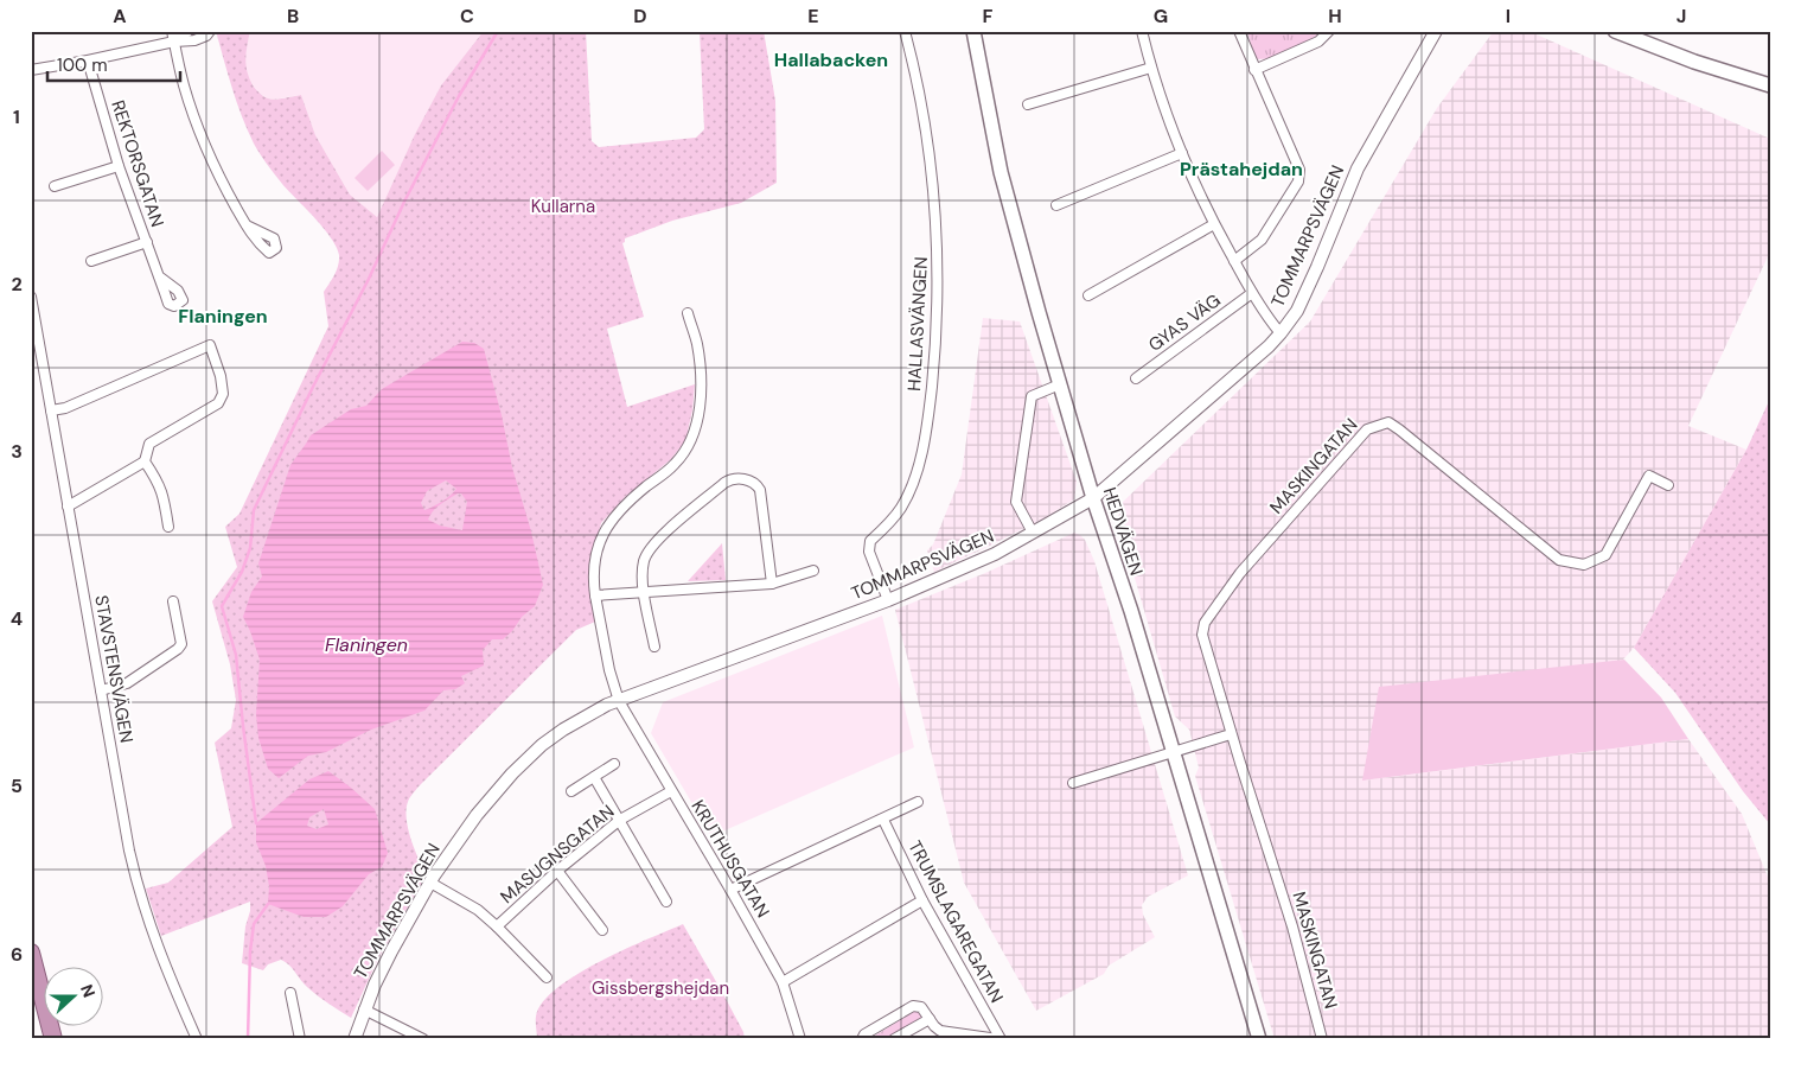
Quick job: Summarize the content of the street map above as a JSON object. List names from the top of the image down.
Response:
{
  "streets": {
    "main road": ["HEDVÄGEN"],
    "street": [
      "REKTORSGATAN",
      "TOMMARPSVÄGEN",
      "GYAS VÄG",
      "HALLASVÄNGEN",
      "MASKINGATAN",
      "STAVSTENSVÄGEN",
      "MASUGNSGATAN",
      "KRUTHUSGATAN",
      "TRUMSLAGAREGATAN"
    ]
  },
  "crossings": [
    ["TOMMARPSVÄGEN", "HALLASVÄNGEN"],
    ["TOMMARPSVÄGEN", "HEDVÄGEN"],
    ["TOMMARPSVÄGEN", "KRUTHUSGATAN"],
    ["MASUGNSGATAN", "KRUTHUSGATAN"]
  ],
  "districts": ["Hallabacken", "Prästahejdan", "Flaningen"],
  "water": ["Flaningen"],
  "parks": ["Kullarna", "Gissbergshejdan"],
  "scale_bar": "100 m",
  "north": "right",
  "grid": {
    "columns": [
      "A",
      "B",
      "C",
      "D",
      "E",
      "F",
      "G",
      "H",
      "I",
      "J"
    ],
    "rows": [
      "1",
      "2",
      "3",
      "4",
      "5",
      "6"
    ]
  }
}
